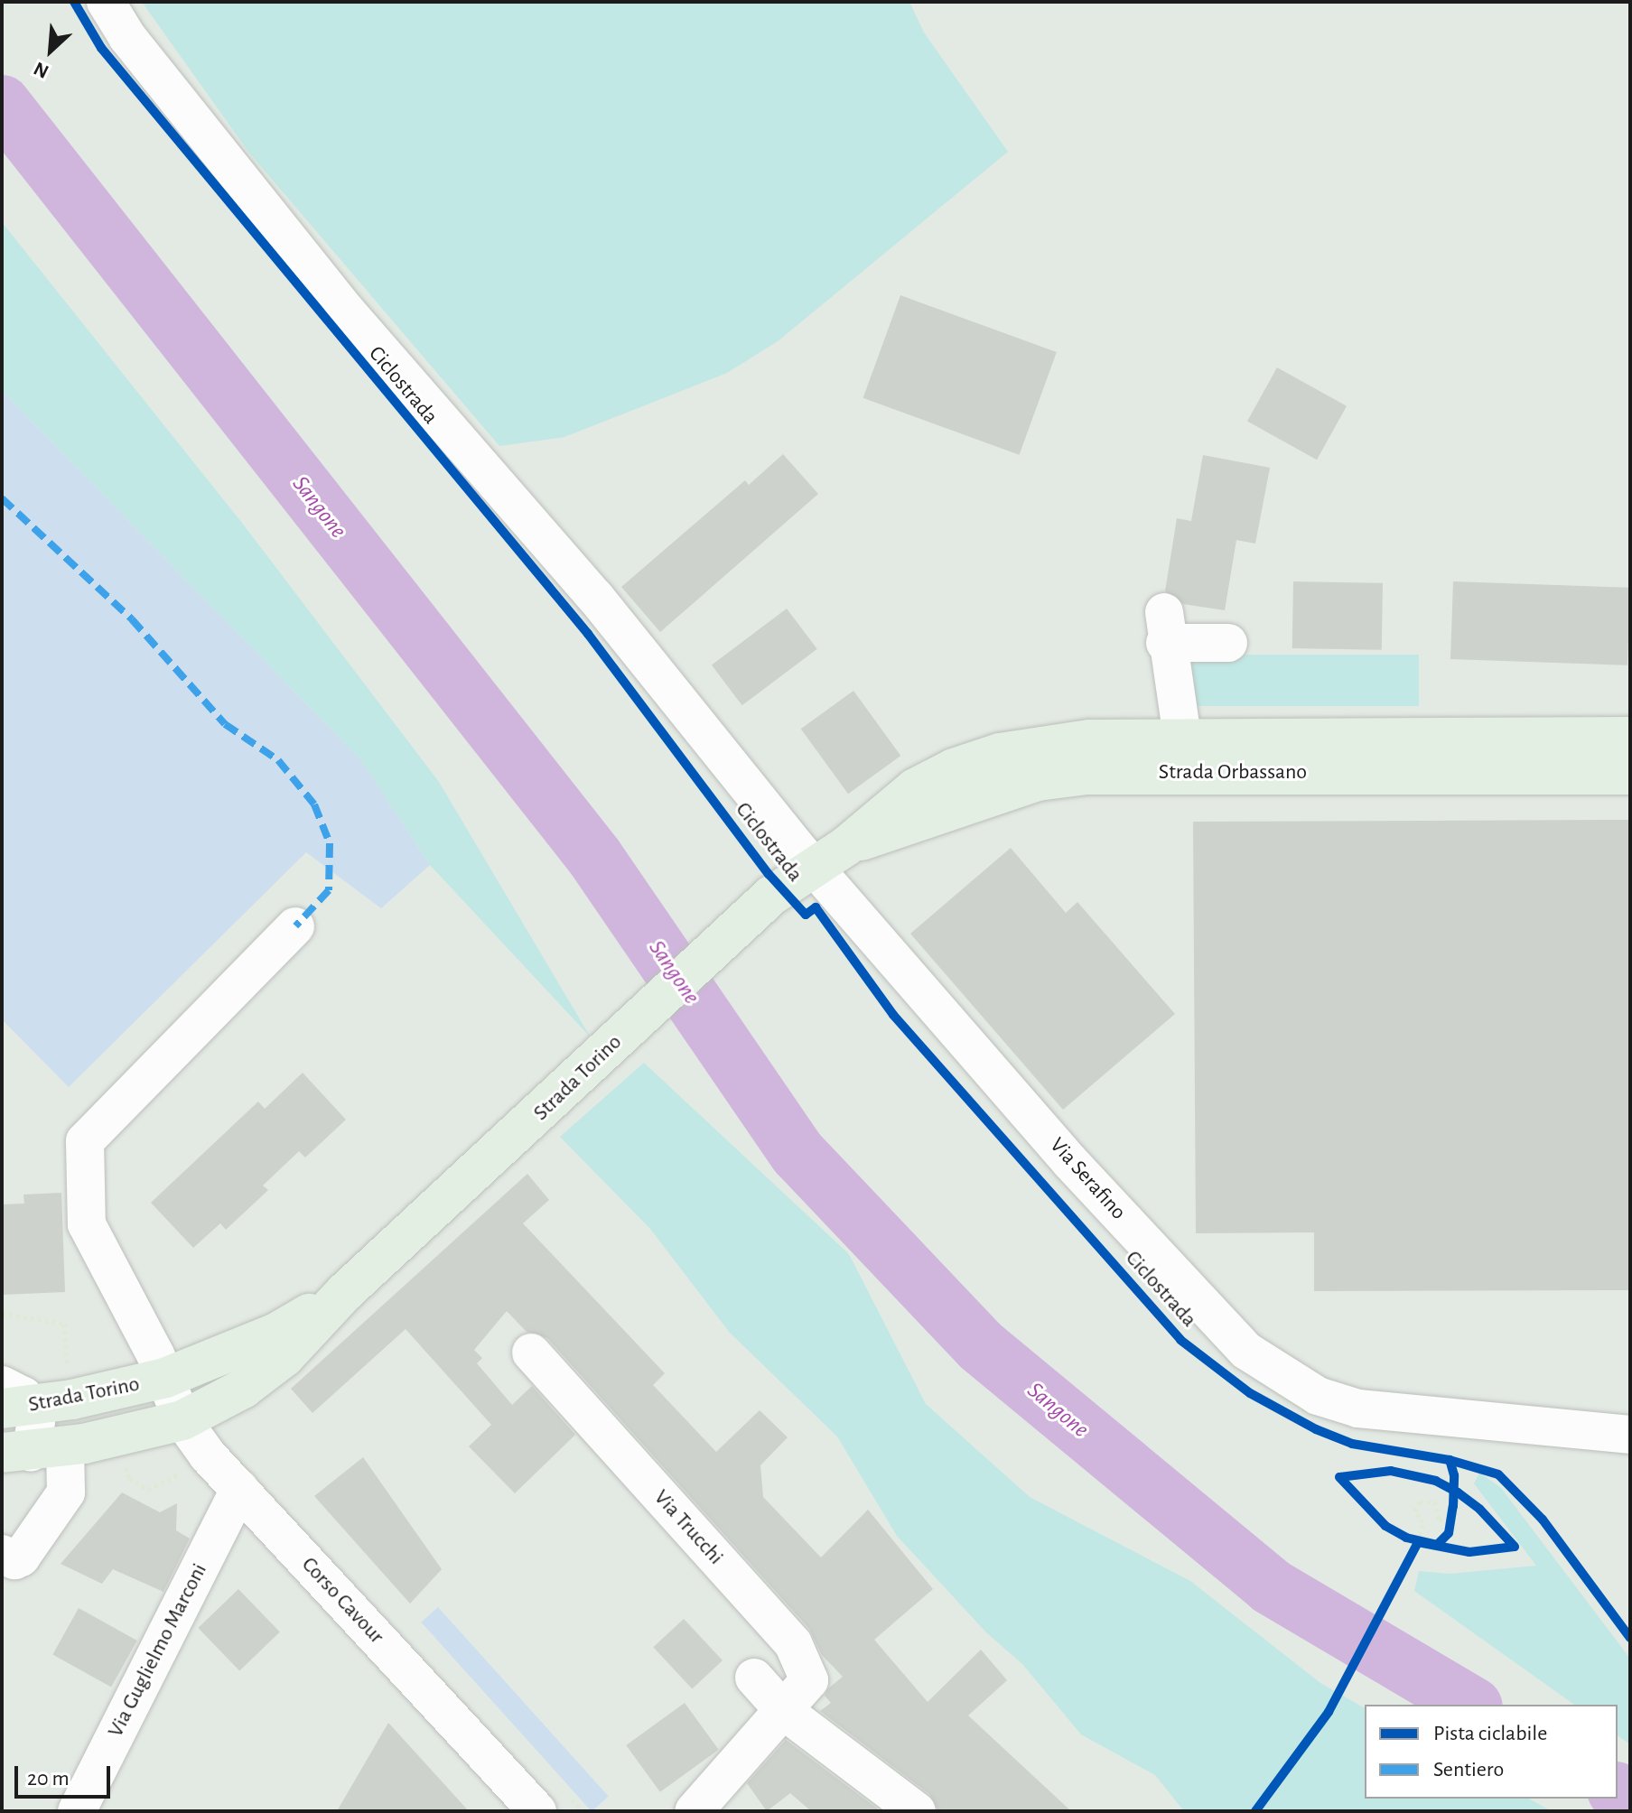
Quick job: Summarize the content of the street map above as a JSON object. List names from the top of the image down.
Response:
{
  "streets": {
    "main road": ["Strada Orbassano", "Strada Torino"],
    "street": [
      "Via Serafino",
      "Via Trucchi",
      "Corso Cavour",
      "Via Guglielmo Marconi"
    ],
    "cycle path": ["Ciclostrada"]
  },
  "crossings": [
    ["Strada Orbassano", "Strada Torino"],
    ["Strada Orbassano", "Via Serafino"],
    ["Strada Torino", "Via Serafino"],
    ["Strada Torino", "Corso Cavour"],
    ["Corso Cavour", "Via Guglielmo Marconi"]
  ],
  "water": ["Sangone"],
  "legend": ["Pista ciclabile", "Sentiero"],
  "scale_bar": "20 m",
  "north": "bottom left"
}
